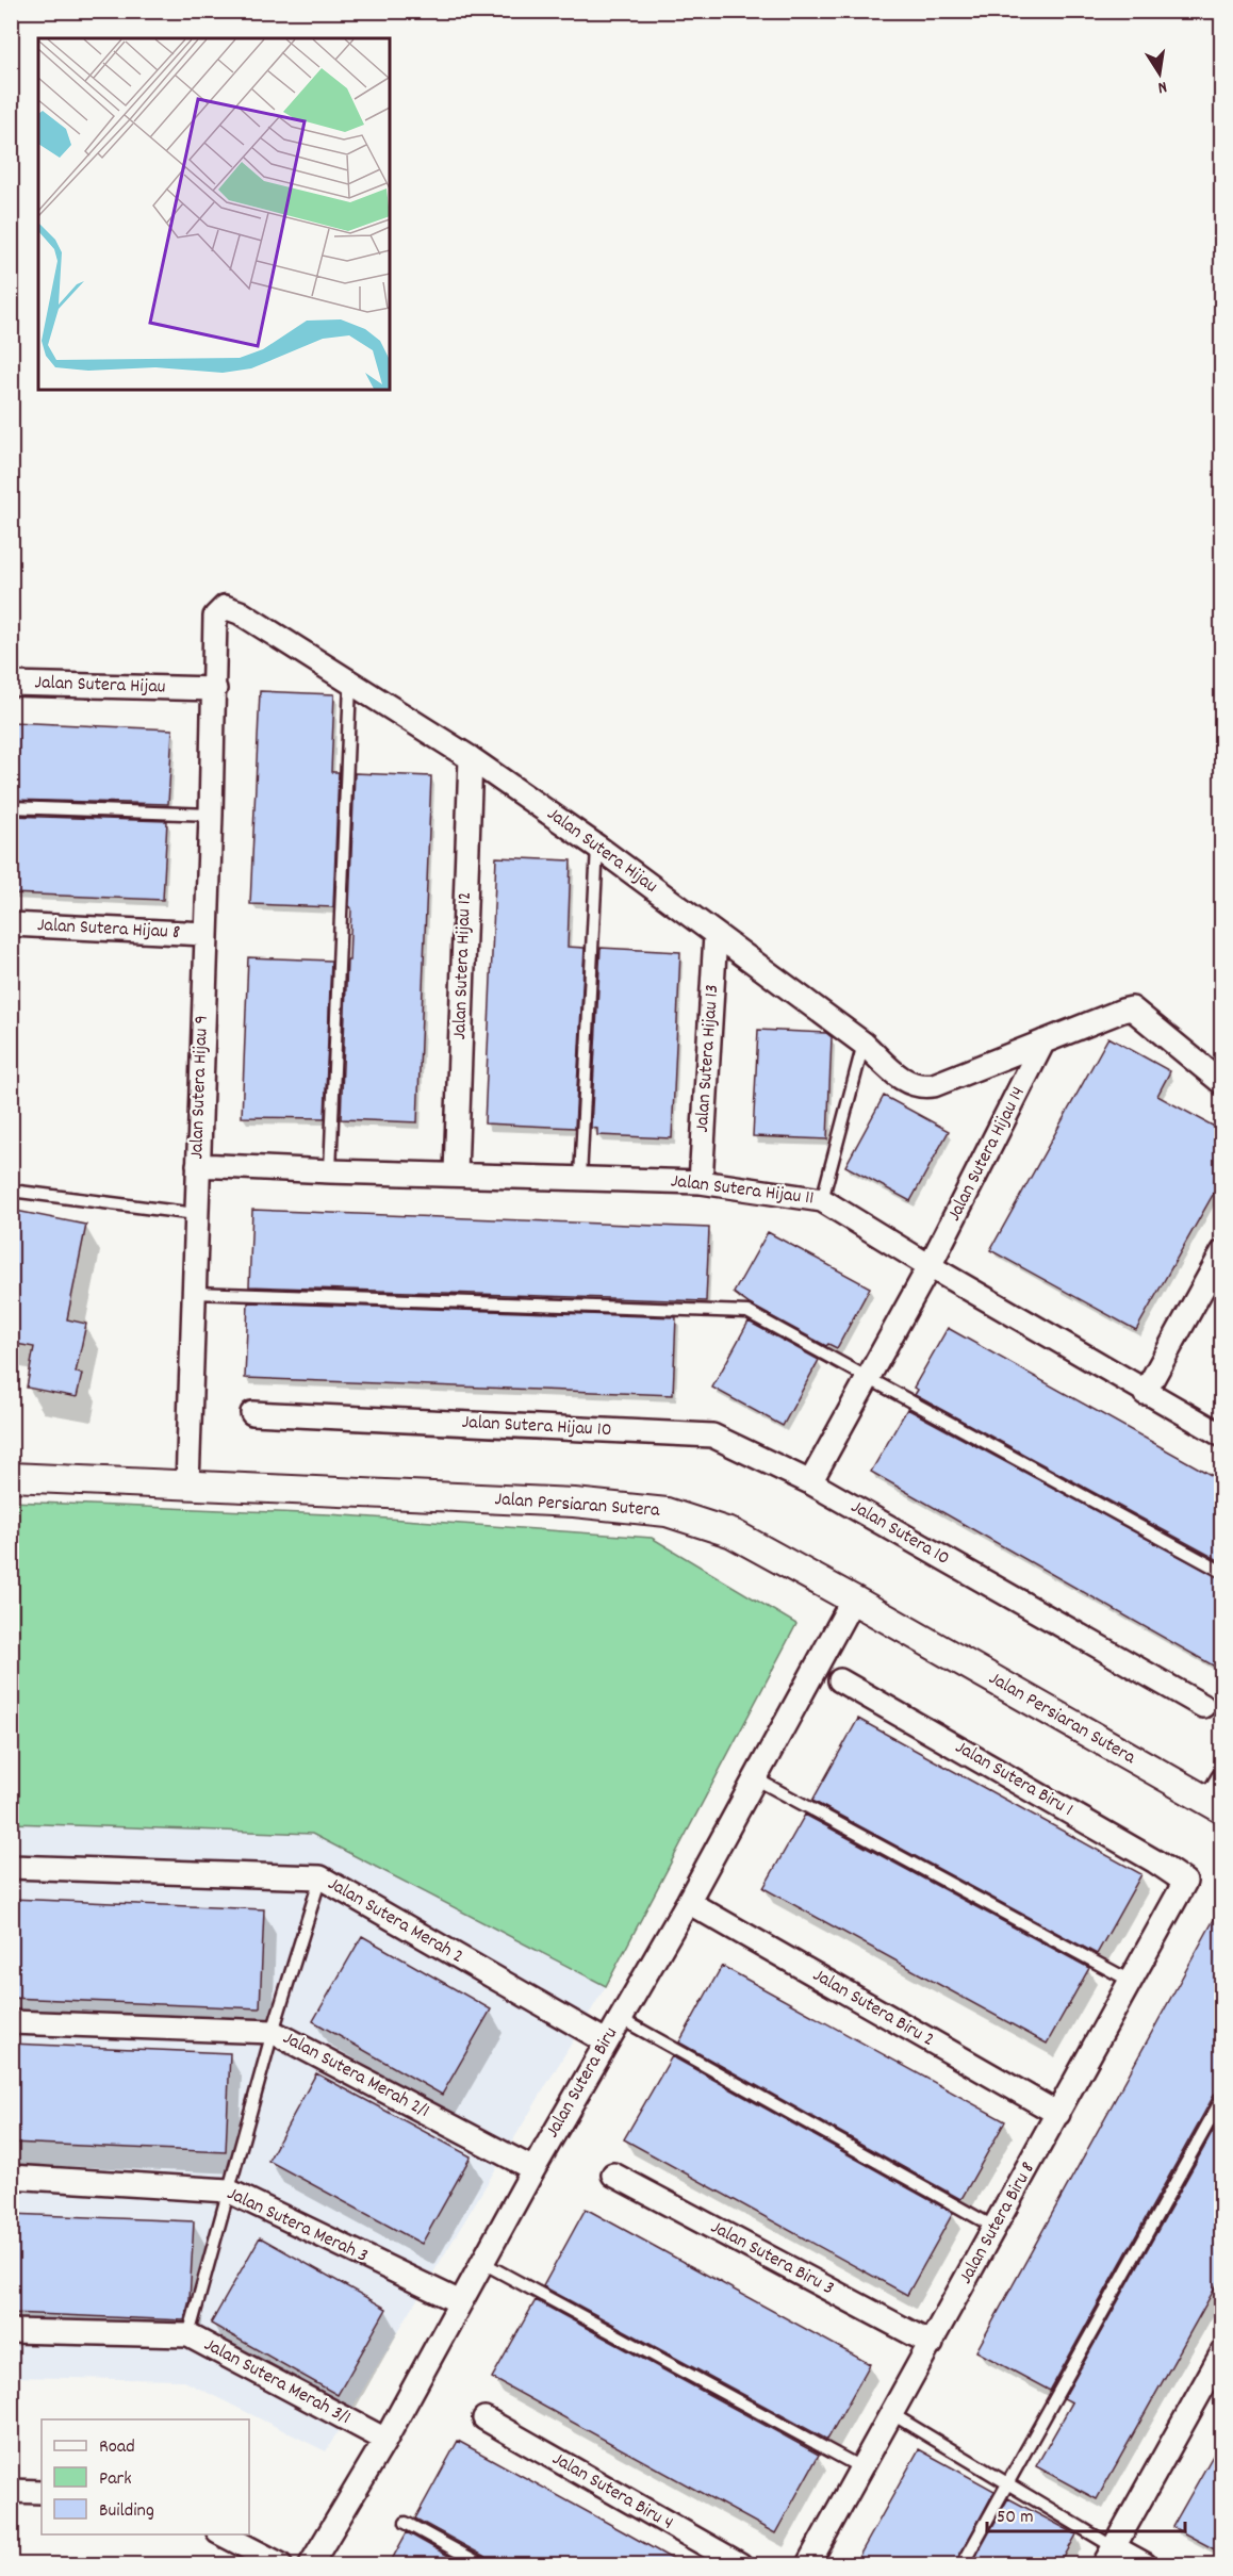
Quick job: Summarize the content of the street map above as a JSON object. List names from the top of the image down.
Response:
{
  "streets": {
    "street": [
      "Jalan Sutera Hijau",
      "Jalan Sutera Hijau 8",
      "Jalan Sutera Hijau 12",
      "Jalan Sutera Hijau 13",
      "Jalan Sutera Hijau 9",
      "Jalan Sutera Hijau 14",
      "Jalan Sutera Hijau 11",
      "Jalan Sutera Hijau 10",
      "Jalan Persiaran Sutera",
      "Jalan Sutera 10",
      "Jalan Sutera Biru 1",
      "Jalan Sutera Merah 2",
      "Jalan Sutera Biru 2",
      "Jalan Sutera Merah 2/1",
      "Jalan Sutera Biru",
      "Jalan Sutera Biru 8",
      "Jalan Sutera Merah 3",
      "Jalan Sutera Biru 3",
      "Jalan Sutera Merah 3/1",
      "Jalan Sutera Biru 4"
    ]
  },
  "crossings": [
    ["Jalan Sutera Hijau", "Jalan Sutera Hijau 12"],
    ["Jalan Sutera Hijau", "Jalan Sutera Hijau 13"],
    ["Jalan Sutera Hijau", "Jalan Sutera Hijau 9"],
    ["Jalan Sutera Hijau", "Jalan Sutera Hijau 14"],
    ["Jalan Sutera Hijau 8", "Jalan Sutera Hijau 9"],
    ["Jalan Sutera Hijau 12", "Jalan Sutera Hijau 11"],
    ["Jalan Sutera Hijau 13", "Jalan Sutera Hijau 11"],
    ["Jalan Sutera Hijau 9", "Jalan Sutera Hijau 11"],
    ["Jalan Sutera Hijau 9", "Jalan Persiaran Sutera"],
    ["Jalan Sutera Hijau 14", "Jalan Sutera Hijau 11"],
    ["Jalan Sutera Hijau 10", "Jalan Sutera 10"],
    ["Jalan Persiaran Sutera", "Jalan Sutera Biru"],
    ["Jalan Sutera Biru 1", "Jalan Sutera Biru 8"],
    ["Jalan Sutera Merah 2", "Jalan Sutera Biru"],
    ["Jalan Sutera Biru 2", "Jalan Sutera Biru"],
    ["Jalan Sutera Biru 2", "Jalan Sutera Biru 8"],
    ["Jalan Sutera Merah 2/1", "Jalan Sutera Biru"],
    ["Jalan Sutera Biru", "Jalan Sutera Merah 3"],
    ["Jalan Sutera Biru", "Jalan Sutera Merah 3/1"],
    ["Jalan Sutera Biru 8", "Jalan Sutera Biru 3"]
  ],
  "legend": ["Road", "Park", "Building"],
  "scale_bar": "50 m",
  "north": "bottom"
}
